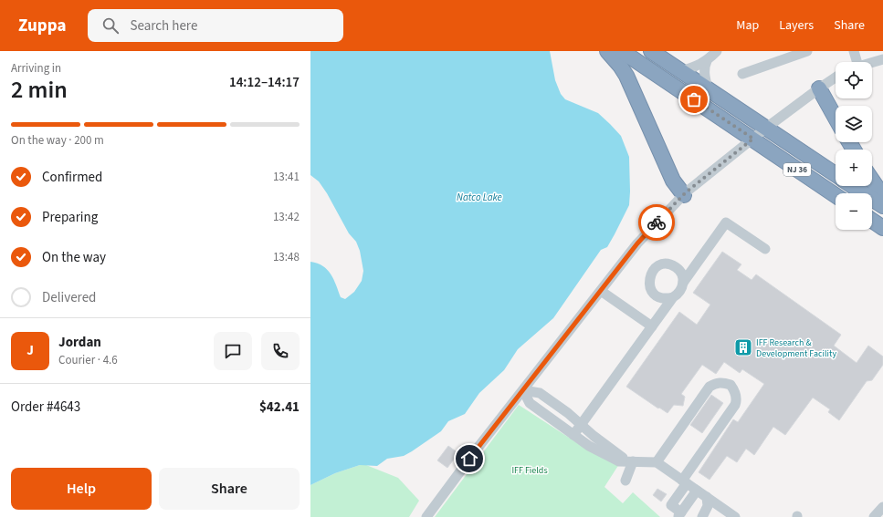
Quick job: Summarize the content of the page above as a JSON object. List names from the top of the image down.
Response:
{
  "streets": {
    "highway": ["NJ 36"]
  },
  "water": ["Natco Lake"],
  "parks": ["IFF Fields"],
  "places": {
    "building": ["IFF Research & Development Facility"]
  },
  "page": {
    "header": "Zuppa",
    "search": "Search here",
    "nav": ["Map", "Layers", "Share"],
    "heading": ["2 min", "Arriving in", "14:12–14:17"],
    "panel": [
      "Jordan",
      "Courier · 4.6",
      "Order #4643",
      "$42.41"
    ],
    "map_buttons": ["+", "−"],
    "bar": "On the way · 200 m",
    "list": [
      ["Confirmed", "13:41"],
      ["Preparing", "13:42"],
      ["On the way", "13:48"],
      "Delivered"
    ],
    "round": "J",
    "buttons": ["Help", "Share"]
  }
}
